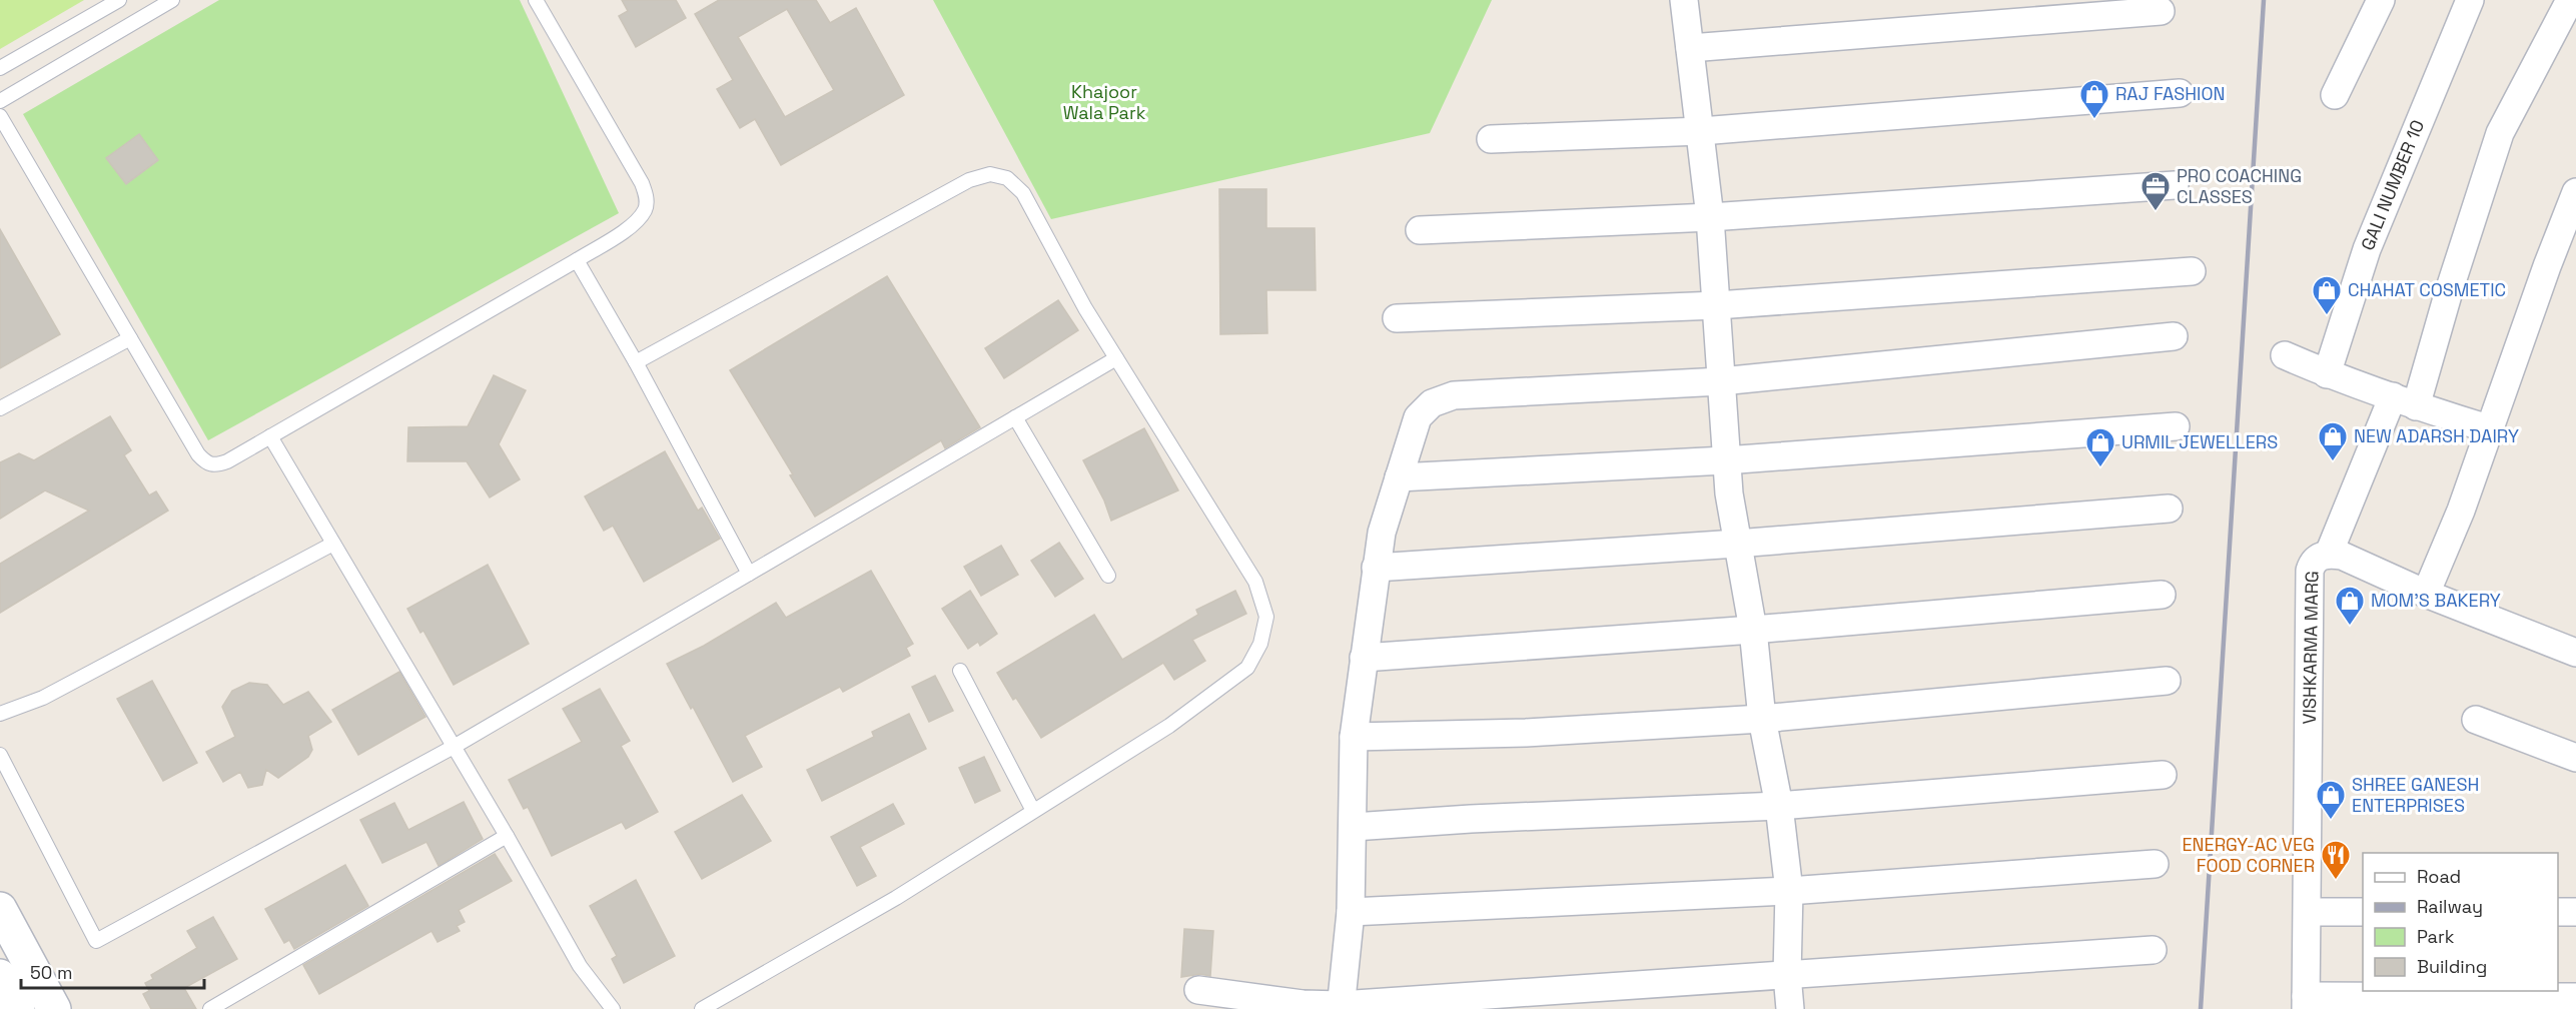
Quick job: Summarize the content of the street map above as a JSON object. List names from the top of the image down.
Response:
{
  "streets": {
    "street": ["GALI NUMBER 10", "VISHKARMA MARG"]
  },
  "parks": ["Khajoor Wala Park"],
  "places": {
    "shop": [
      "RAJ FASHION",
      "CHAHAT COSMETIC",
      "NEW ADARSH DAIRY",
      "URMIL JEWELLERS",
      "MOM'S BAKERY",
      "SHREE GANESH ENTERPRISES"
    ],
    "office": ["PRO COACHING CLASSES"],
    "restaurant": ["ENERGY-AC VEG FOOD CORNER"]
  },
  "legend": [
    "Road",
    "Railway",
    "Park",
    "Building"
  ],
  "scale_bar": "50 m"
}
